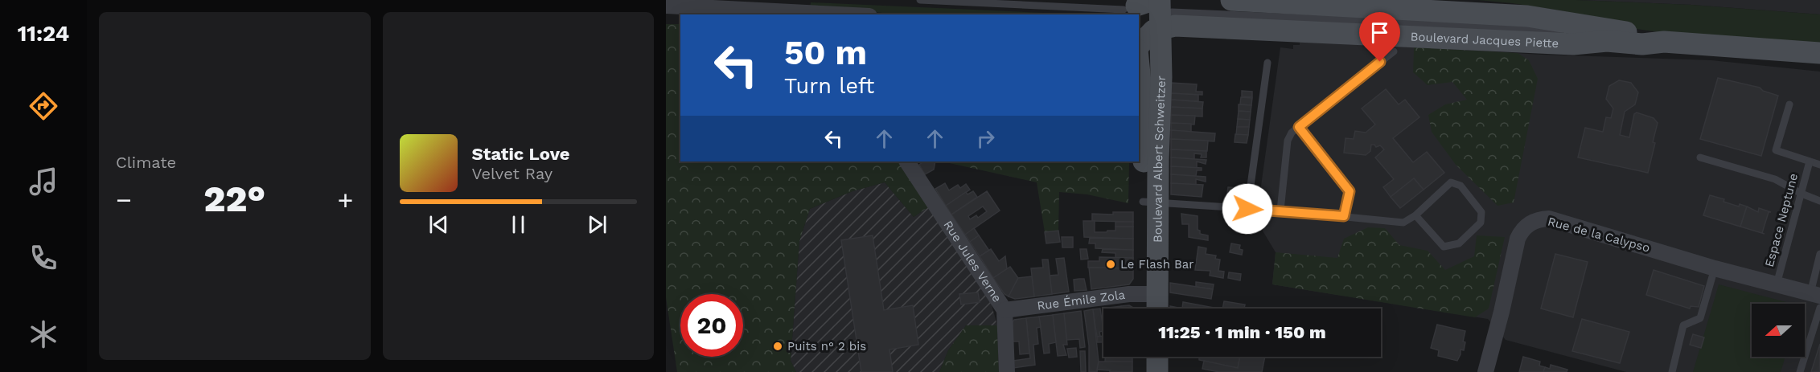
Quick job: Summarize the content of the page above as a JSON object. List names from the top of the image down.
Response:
{
  "streets": {
    "main road": ["Boulevard Jacques Piette", "Boulevard Albert Schweitzer"],
    "street": ["Rue de la Calypso", "Rue Jules Verne", "Rue Émile Zola"],
    "lane": ["Espace Neptune"]
  },
  "crossings": [
    ["Boulevard Jacques Piette", "Boulevard Albert Schweitzer"],
    ["Boulevard Albert Schweitzer", "Rue Émile Zola"],
    ["Espace Neptune", "Rue de la Calypso"],
    ["Rue Jules Verne", "Rue Émile Zola"]
  ],
  "places": ["Le Flash Bar", "Puits n° 2 bis"],
  "north": "left",
  "page": {
    "tabs": "11:24",
    "tile": "Climate",
    "turn": ["50 m", "Turn left"],
    "song": ["Static Love", "Velvet Ray"],
    "heat": ["−", "22°", "+"],
    "limit": "20",
    "trip": "11:25 · 1 min · 150 m"
  }
}
